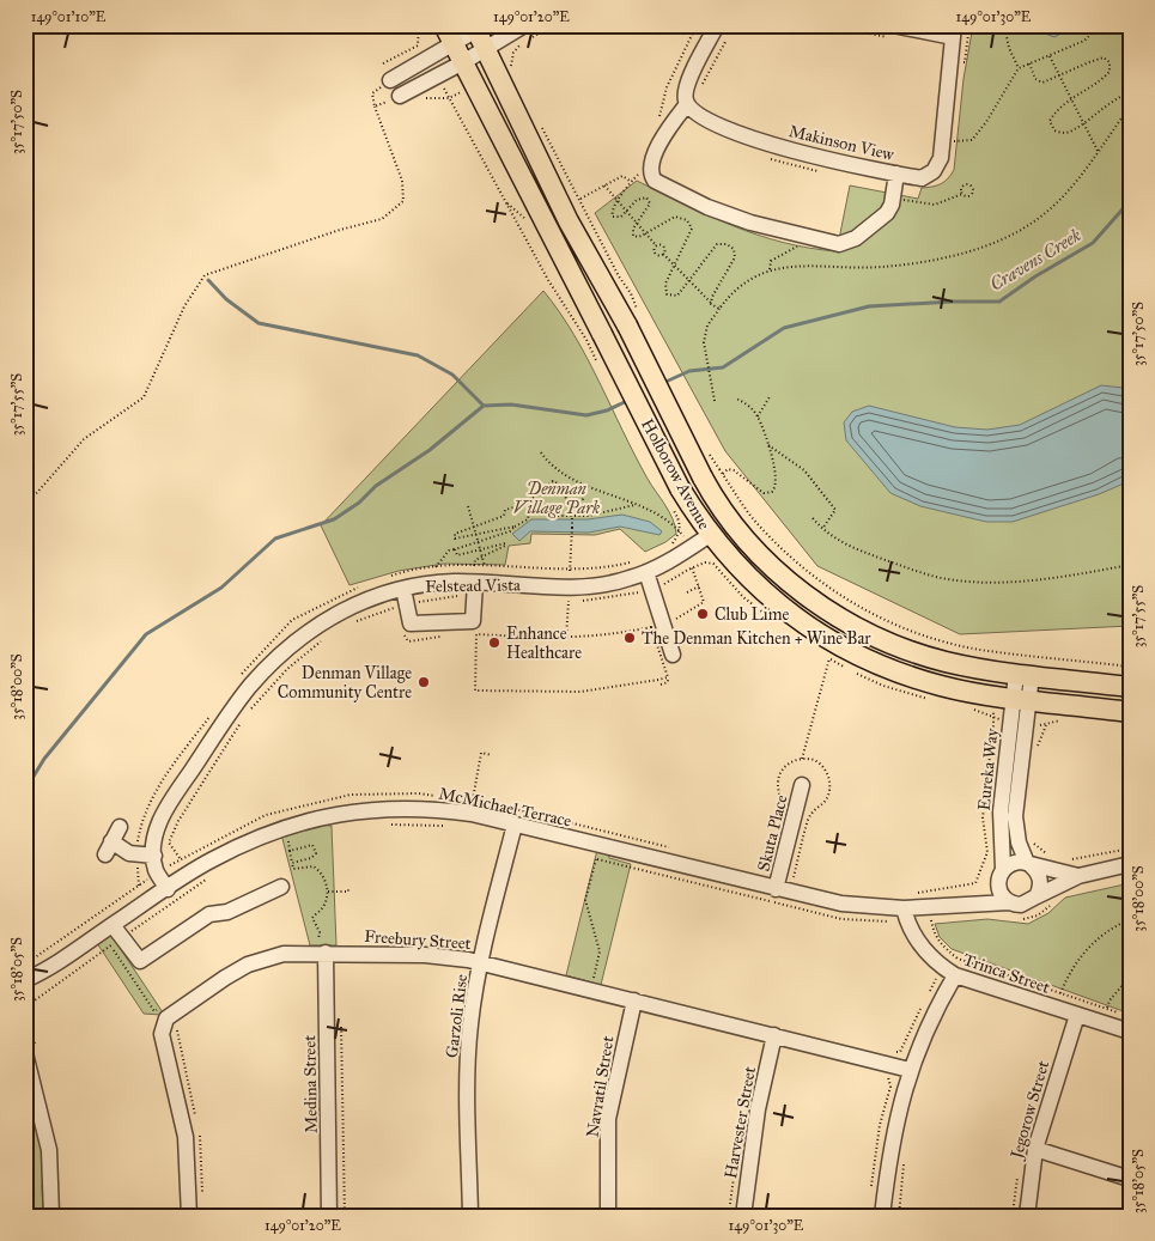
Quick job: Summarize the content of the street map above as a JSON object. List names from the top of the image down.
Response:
{
  "streets": {
    "main road": ["Holborow Avenue", "Felstead Vista"],
    "street": [
      "Makinson View",
      "Eureka Way",
      "McMichael Terrace",
      "Skuta Place",
      "Freebury Street",
      "Trinca Street",
      "Garzoli Rise",
      "Medina Street",
      "Navratil Street",
      "Jegorow Street",
      "Harvester Street"
    ]
  },
  "crossings": [
    ["Holborow Avenue", "Felstead Vista"],
    ["Holborow Avenue", "Eureka Way"],
    ["Felstead Vista", "McMichael Terrace"],
    ["Eureka Way", "McMichael Terrace"],
    ["McMichael Terrace", "Skuta Place"],
    ["McMichael Terrace", "Trinca Street"],
    ["McMichael Terrace", "Garzoli Rise"],
    ["Freebury Street", "Garzoli Rise"],
    ["Freebury Street", "Medina Street"],
    ["Freebury Street", "Navratil Street"],
    ["Freebury Street", "Harvester Street"],
    ["Trinca Street", "Jegorow Street"]
  ],
  "water": ["Cravens Creek"],
  "parks": ["Denman Village Park"],
  "places": [
    "Club Lime",
    "The Denman Kitchen + Wine Bar",
    "Enhance Healthcare",
    "Denman Village Community Centre"
  ],
  "coordinates": [
    "149°01'10\"E",
    "149°01'20\"E",
    "149°01'30\"E",
    "35°17'50\"S",
    "35°17'55\"S",
    "35°18'00\"S",
    "35°18'05\"S"
  ]
}
